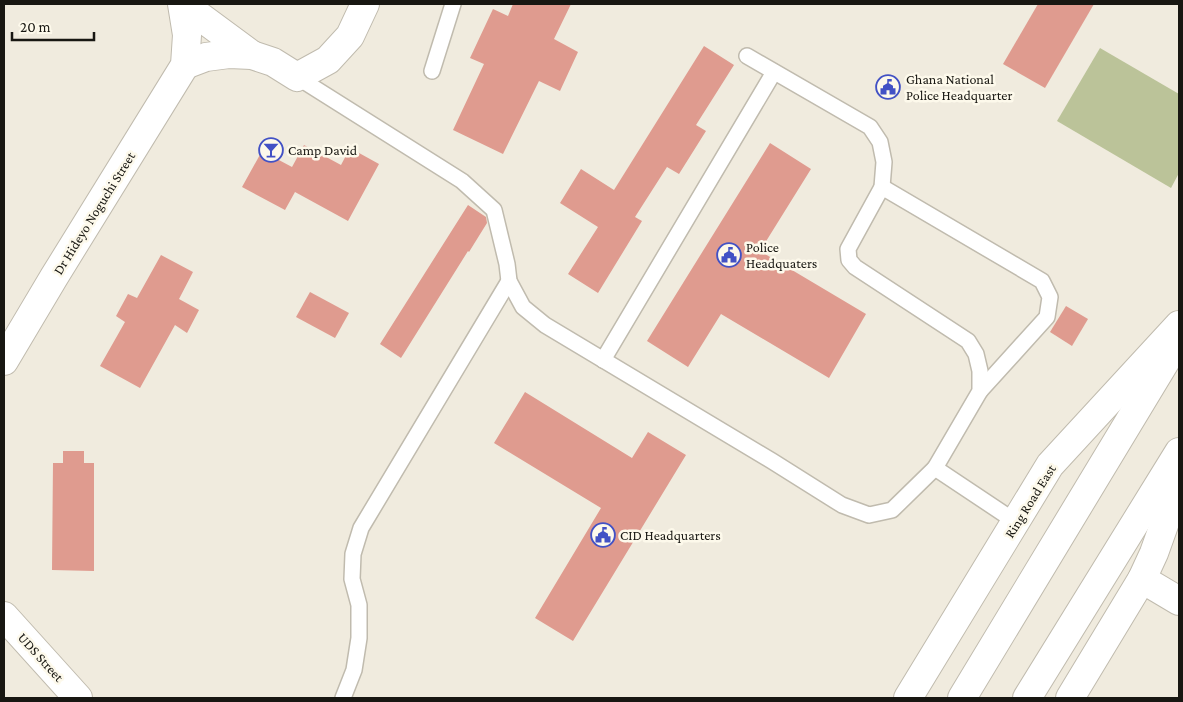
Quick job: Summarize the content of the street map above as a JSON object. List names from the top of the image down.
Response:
{
  "streets": {
    "main road": ["Dr Hideyo Noguchi Street", "Ring Road East", "UDS Street"]
  },
  "places": {
    "public building": ["Ghana National Police Headquarter", "Police Headquaters", "CID Headquarters"],
    "bar": ["Camp David"]
  },
  "scale_bar": "20 m"
}
